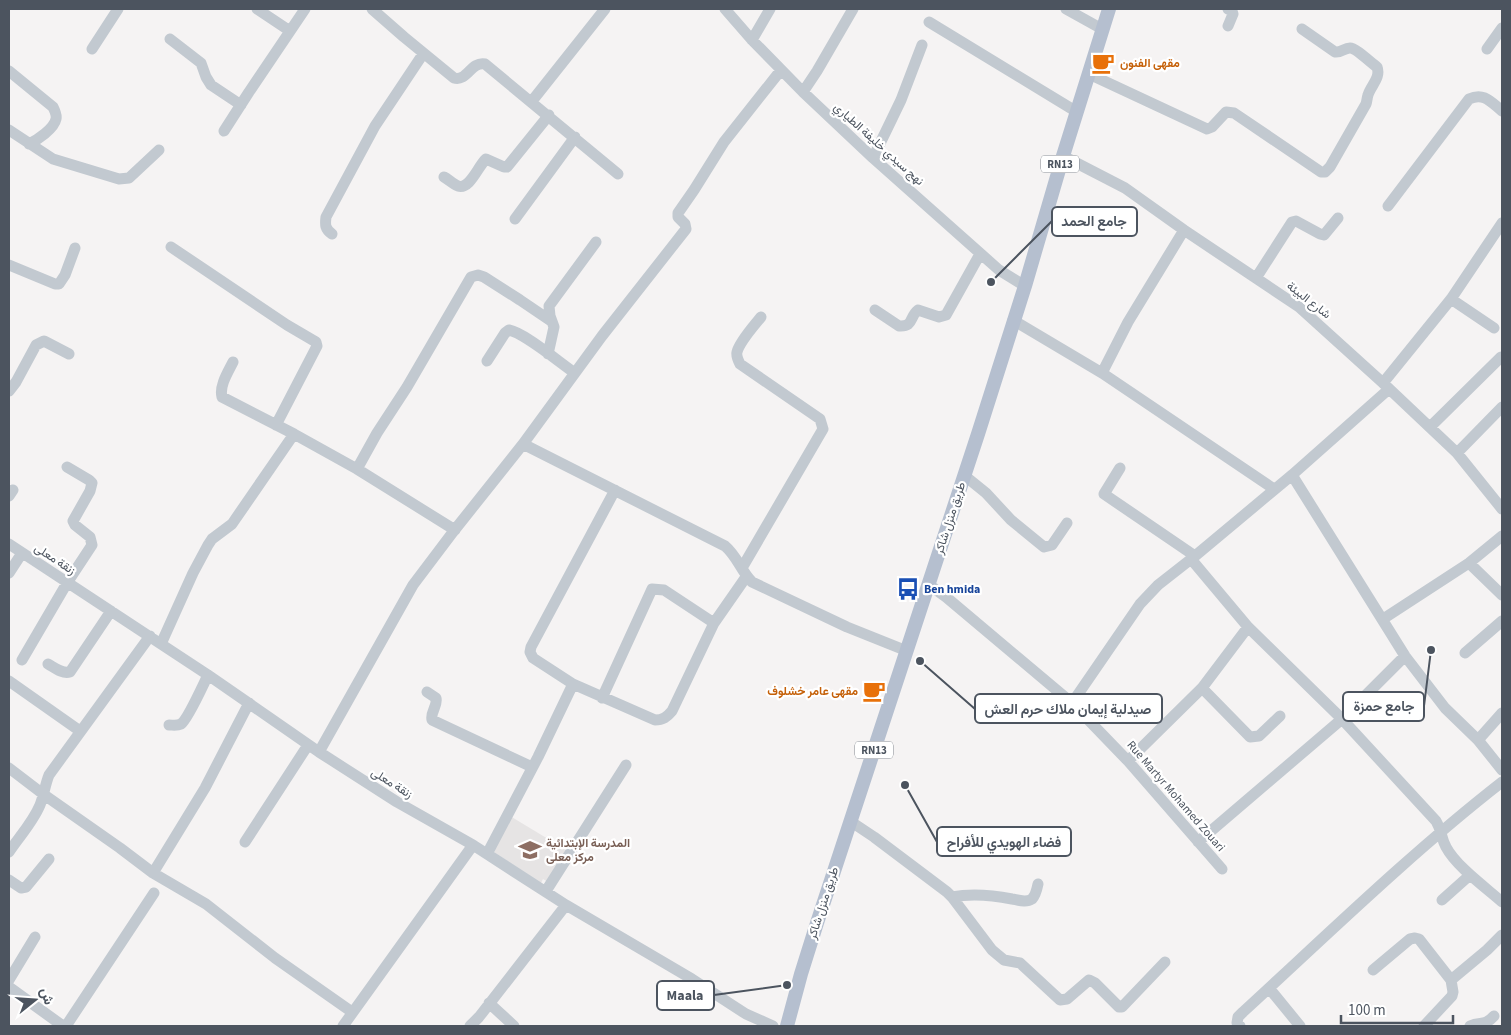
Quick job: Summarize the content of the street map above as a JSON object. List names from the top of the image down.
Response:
{
  "streets": {
    "main road": ["RN13", "طريق منزل شاكر"],
    "street": [
      "نهج سيدي خليفة الطياري",
      "شارع البيئة",
      "زنقة معلى",
      "Rue Martyr Mohamed Zouari"
    ]
  },
  "crossings": [
    ["نهج سيدي خليفة الطياري", "طريق منزل شاكر"],
    ["شارع البيئة", "طريق منزل شاكر"],
    ["طريق منزل شاكر", "Rue Martyr Mohamed Zouari"]
  ],
  "places": {
    "cafe": ["مقهى الفنون", "مقهى عامر خشلوف"],
    "other": [
      "جامع الحمد",
      "جامع حمزة",
      "صيدلية إيمان ملاك حرم العش",
      "فضاء الهويدي للأفراح",
      "Maala"
    ],
    "bus stop": ["Ben hmida"],
    "school or university": ["المدرسة الإبتدائية مركز معلى"]
  },
  "scale_bar": "100 m",
  "north": "right"
}
